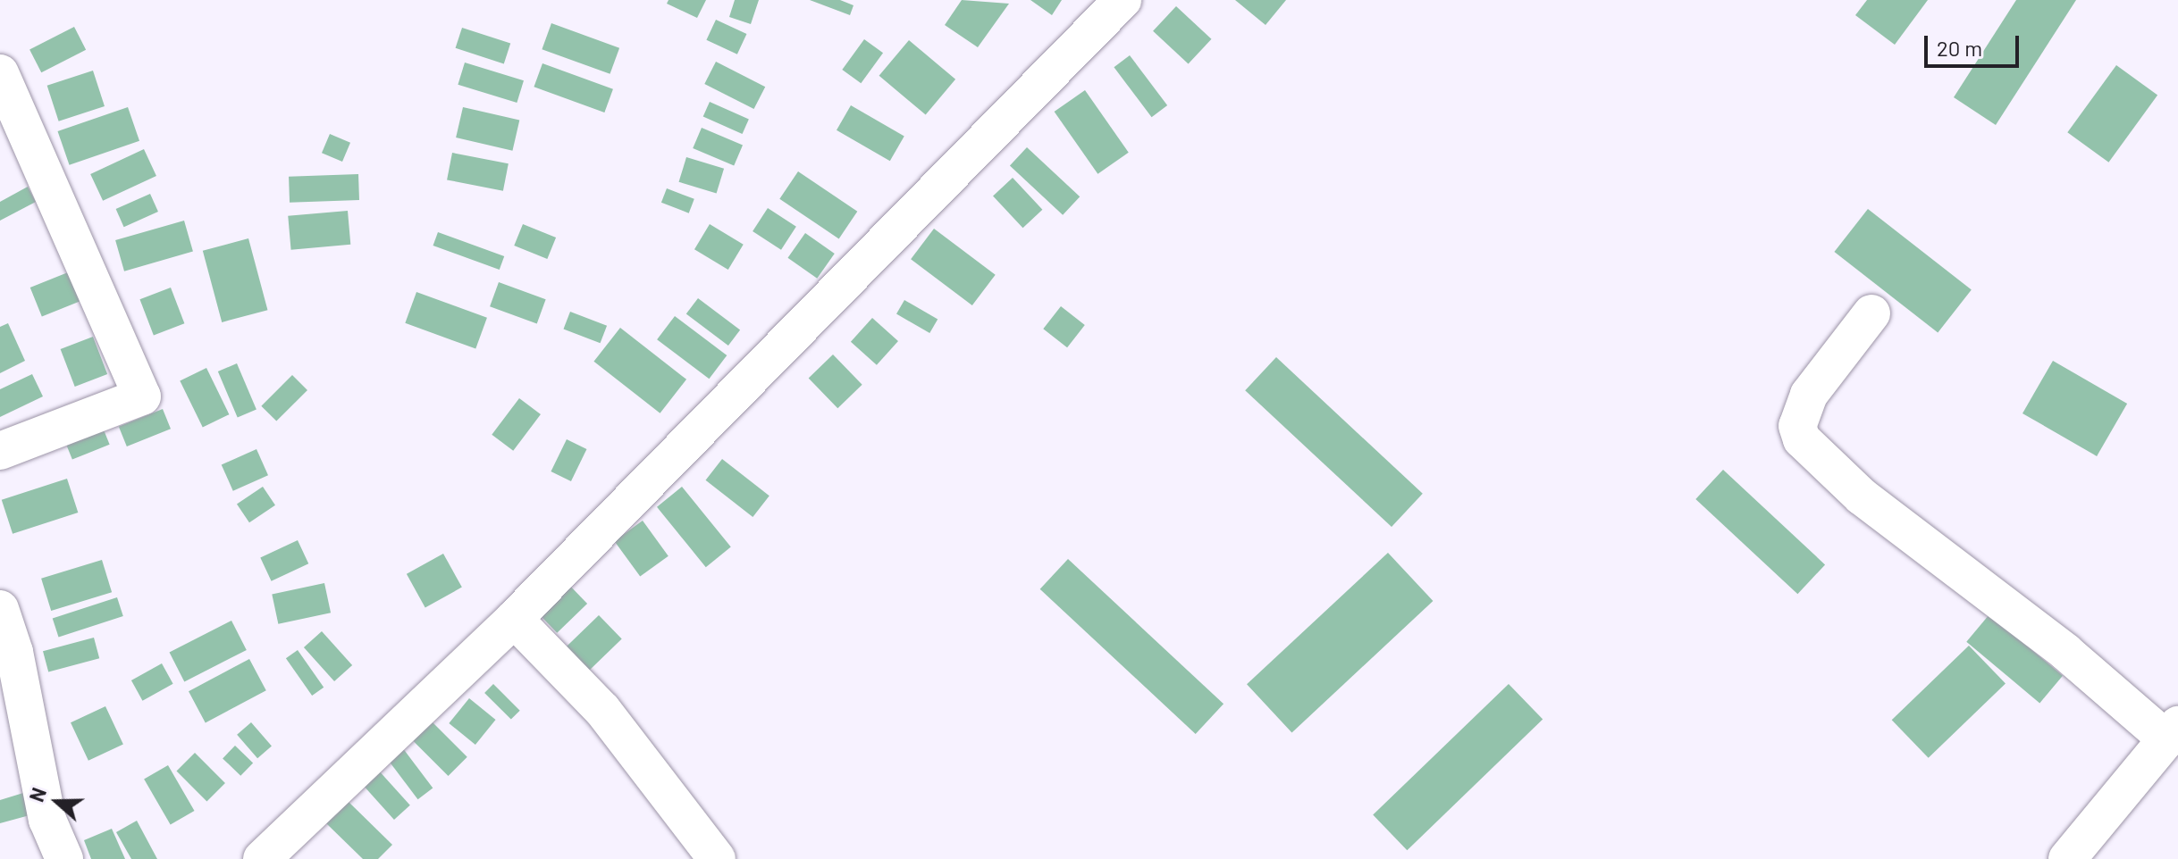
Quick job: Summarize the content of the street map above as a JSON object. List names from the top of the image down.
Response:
{
  "scale_bar": "20 m",
  "north": "left"
}
